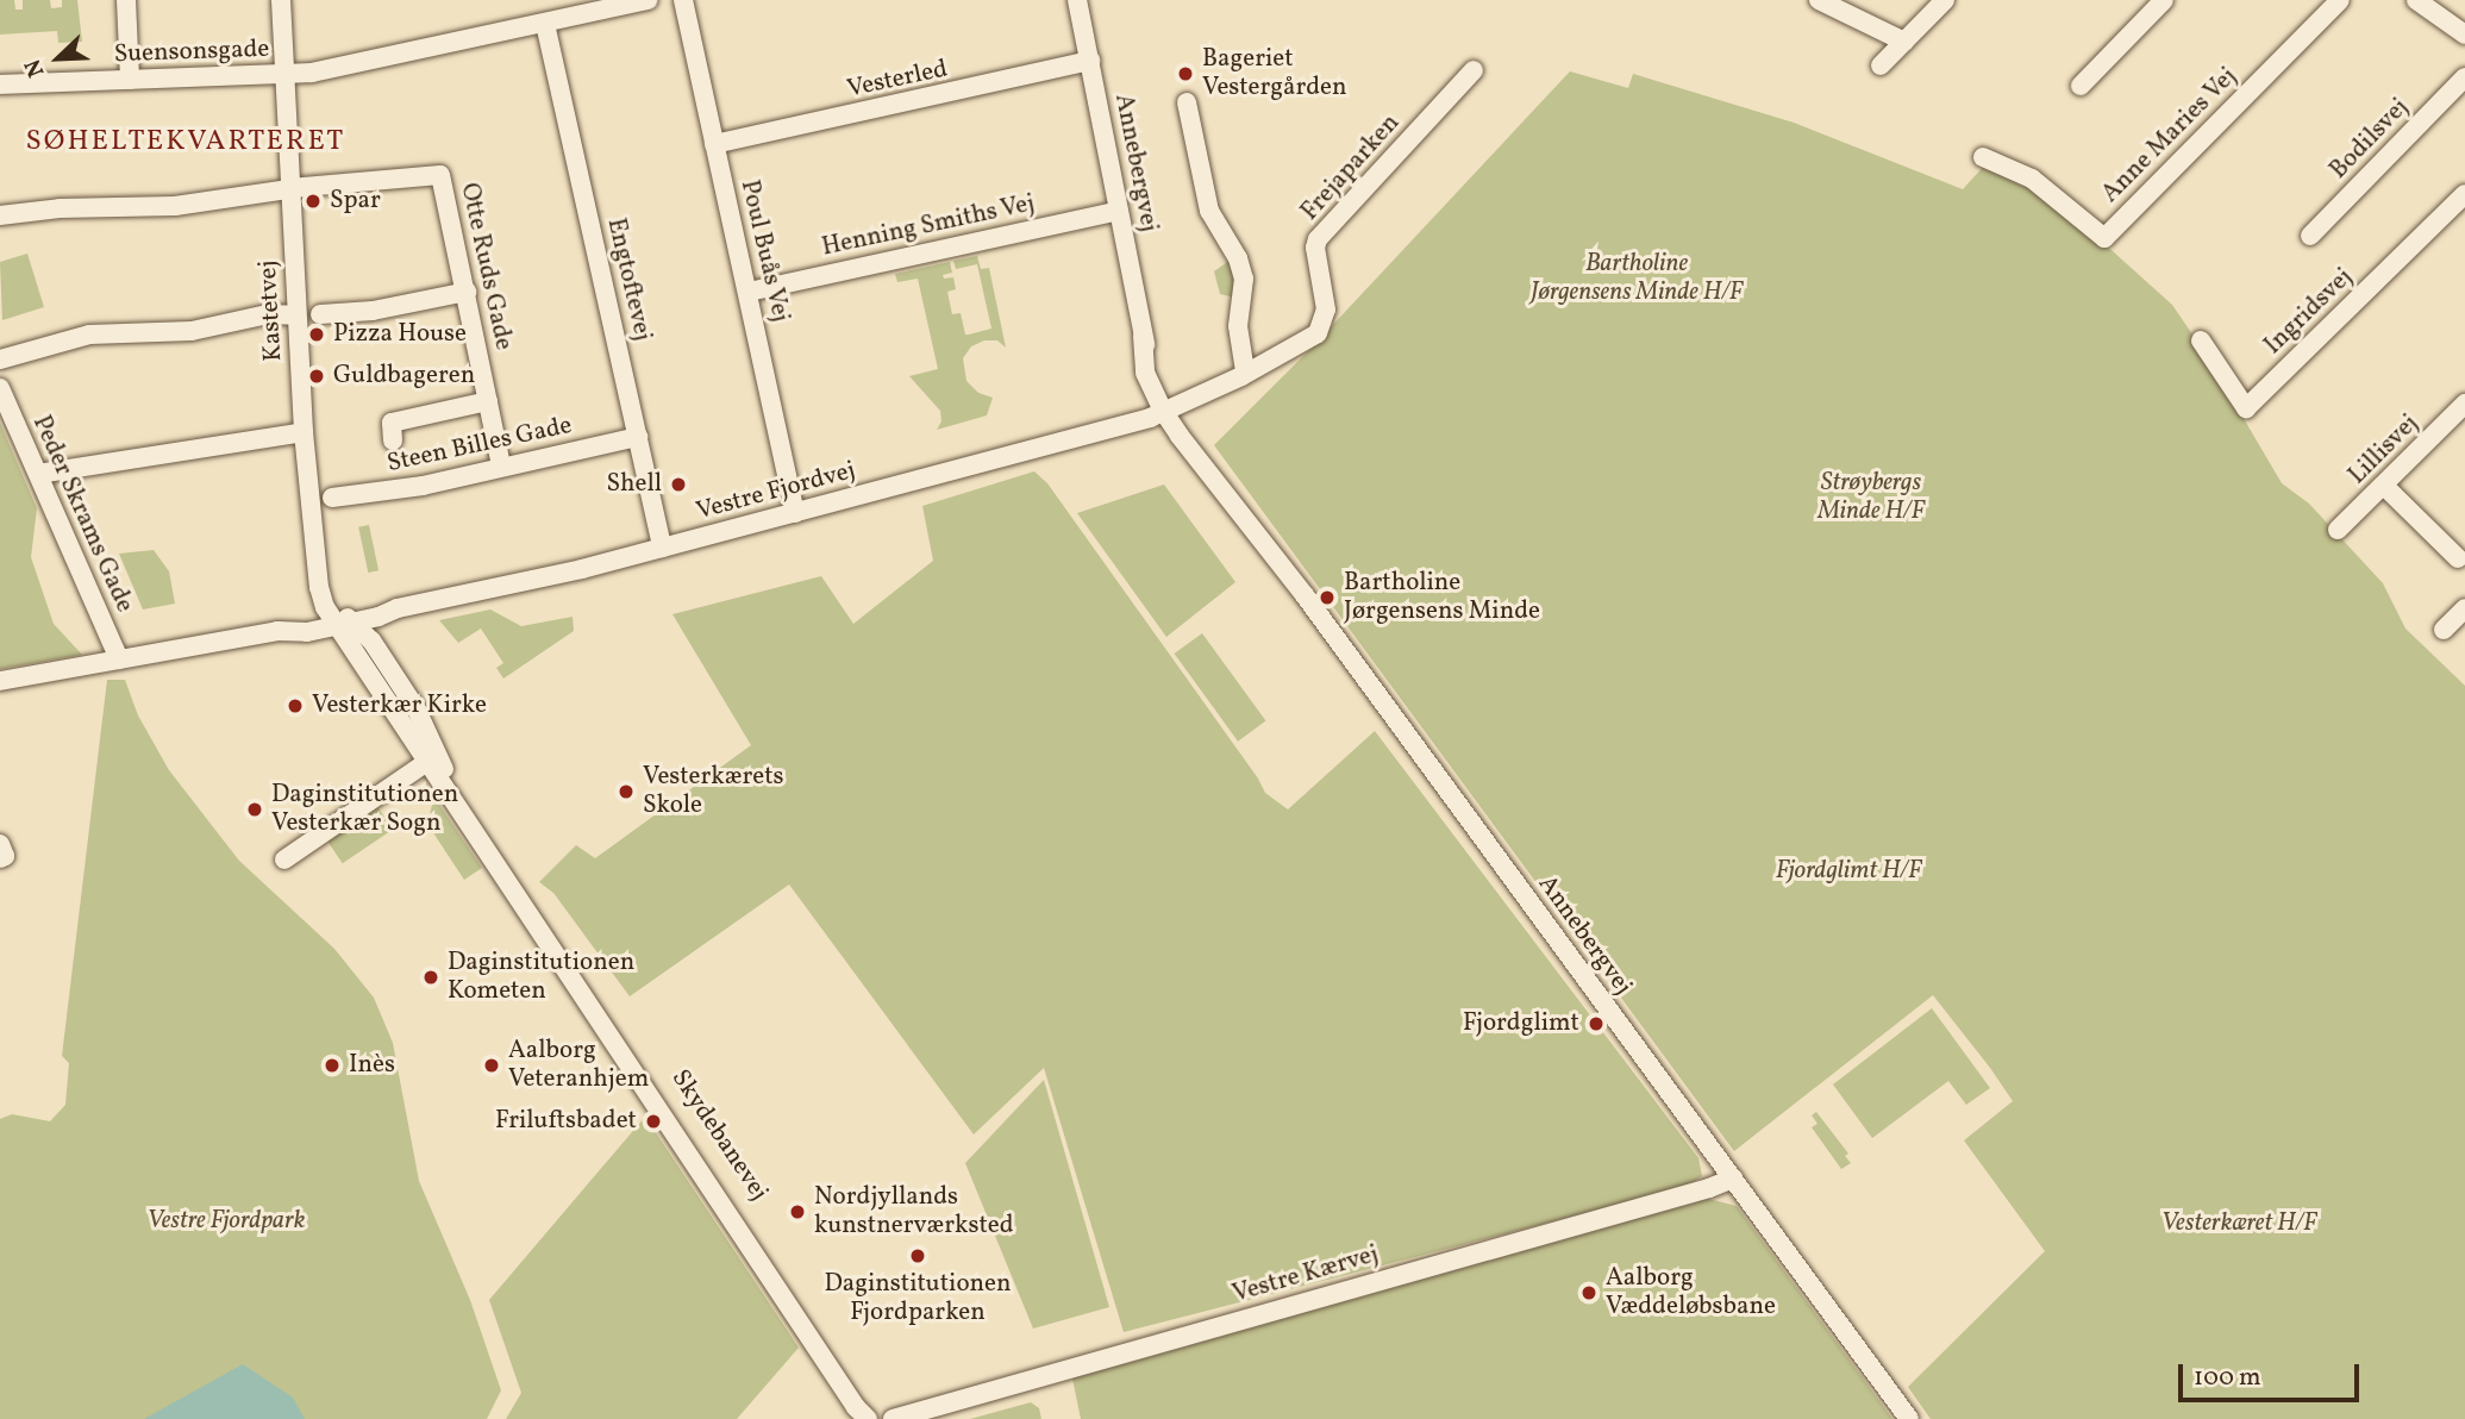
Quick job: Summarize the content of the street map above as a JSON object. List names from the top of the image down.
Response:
{
  "streets": {
    "street": [
      "Suensonsgade",
      "Vesterled",
      "Anne Maries Vej",
      "Bodilsvej",
      "Annebergvej",
      "Frejaparken",
      "Henning Smiths Vej",
      "Poul Buås Vej",
      "Otte Ruds Gade",
      "Engtoftevej",
      "Kastetvej",
      "Ingridsvej",
      "Steen Billes Gade",
      "Lillisvej",
      "Vestre Fjordvej",
      "Peder Skrams Gade",
      "Skydebanevej",
      "Vestre Kærvej"
    ]
  },
  "crossings": [
    ["Suensonsgade", "Engtoftevej"],
    ["Suensonsgade", "Kastetvej"],
    ["Vesterled", "Annebergvej"],
    ["Vesterled", "Poul Buås Vej"],
    ["Annebergvej", "Frejaparken"],
    ["Annebergvej", "Henning Smiths Vej"],
    ["Annebergvej", "Vestre Fjordvej"],
    ["Annebergvej", "Vestre Kærvej"],
    ["Frejaparken", "Vestre Fjordvej"],
    ["Henning Smiths Vej", "Poul Buås Vej"],
    ["Poul Buås Vej", "Vestre Fjordvej"],
    ["Otte Ruds Gade", "Kastetvej"],
    ["Otte Ruds Gade", "Steen Billes Gade"],
    ["Engtoftevej", "Steen Billes Gade"],
    ["Engtoftevej", "Vestre Fjordvej"],
    ["Kastetvej", "Vestre Fjordvej"],
    ["Kastetvej", "Skydebanevej"],
    ["Vestre Fjordvej", "Peder Skrams Gade"],
    ["Vestre Fjordvej", "Skydebanevej"]
  ],
  "districts": ["SØHELTEKVARTERET"],
  "parks": [
    "Bartholine Jørgensens Minde H/F",
    "Strøybergs Minde H/F",
    "Fjordglimt H/F",
    "Vestre Fjordpark",
    "Vesterkæret H/F"
  ],
  "places": [
    "Bageriet Vestergården",
    "Spar",
    "Pizza House",
    "Guldbageren",
    "Shell",
    "Bartholine Jørgensens Minde",
    "Vesterkær Kirke",
    "Vesterkærets Skole",
    "Daginstitutionen Vesterkær Sogn",
    "Daginstitutionen Kometen",
    "Fjordglimt",
    "Inès",
    "Aalborg Veteranhjem",
    "Friluftsbadet",
    "Nordjyllands kunstnerværksted",
    "Daginstitutionen Fjordparken",
    "Aalborg Væddeløbsbane"
  ],
  "scale_bar": "100 m",
  "north": "bottom left"
}
